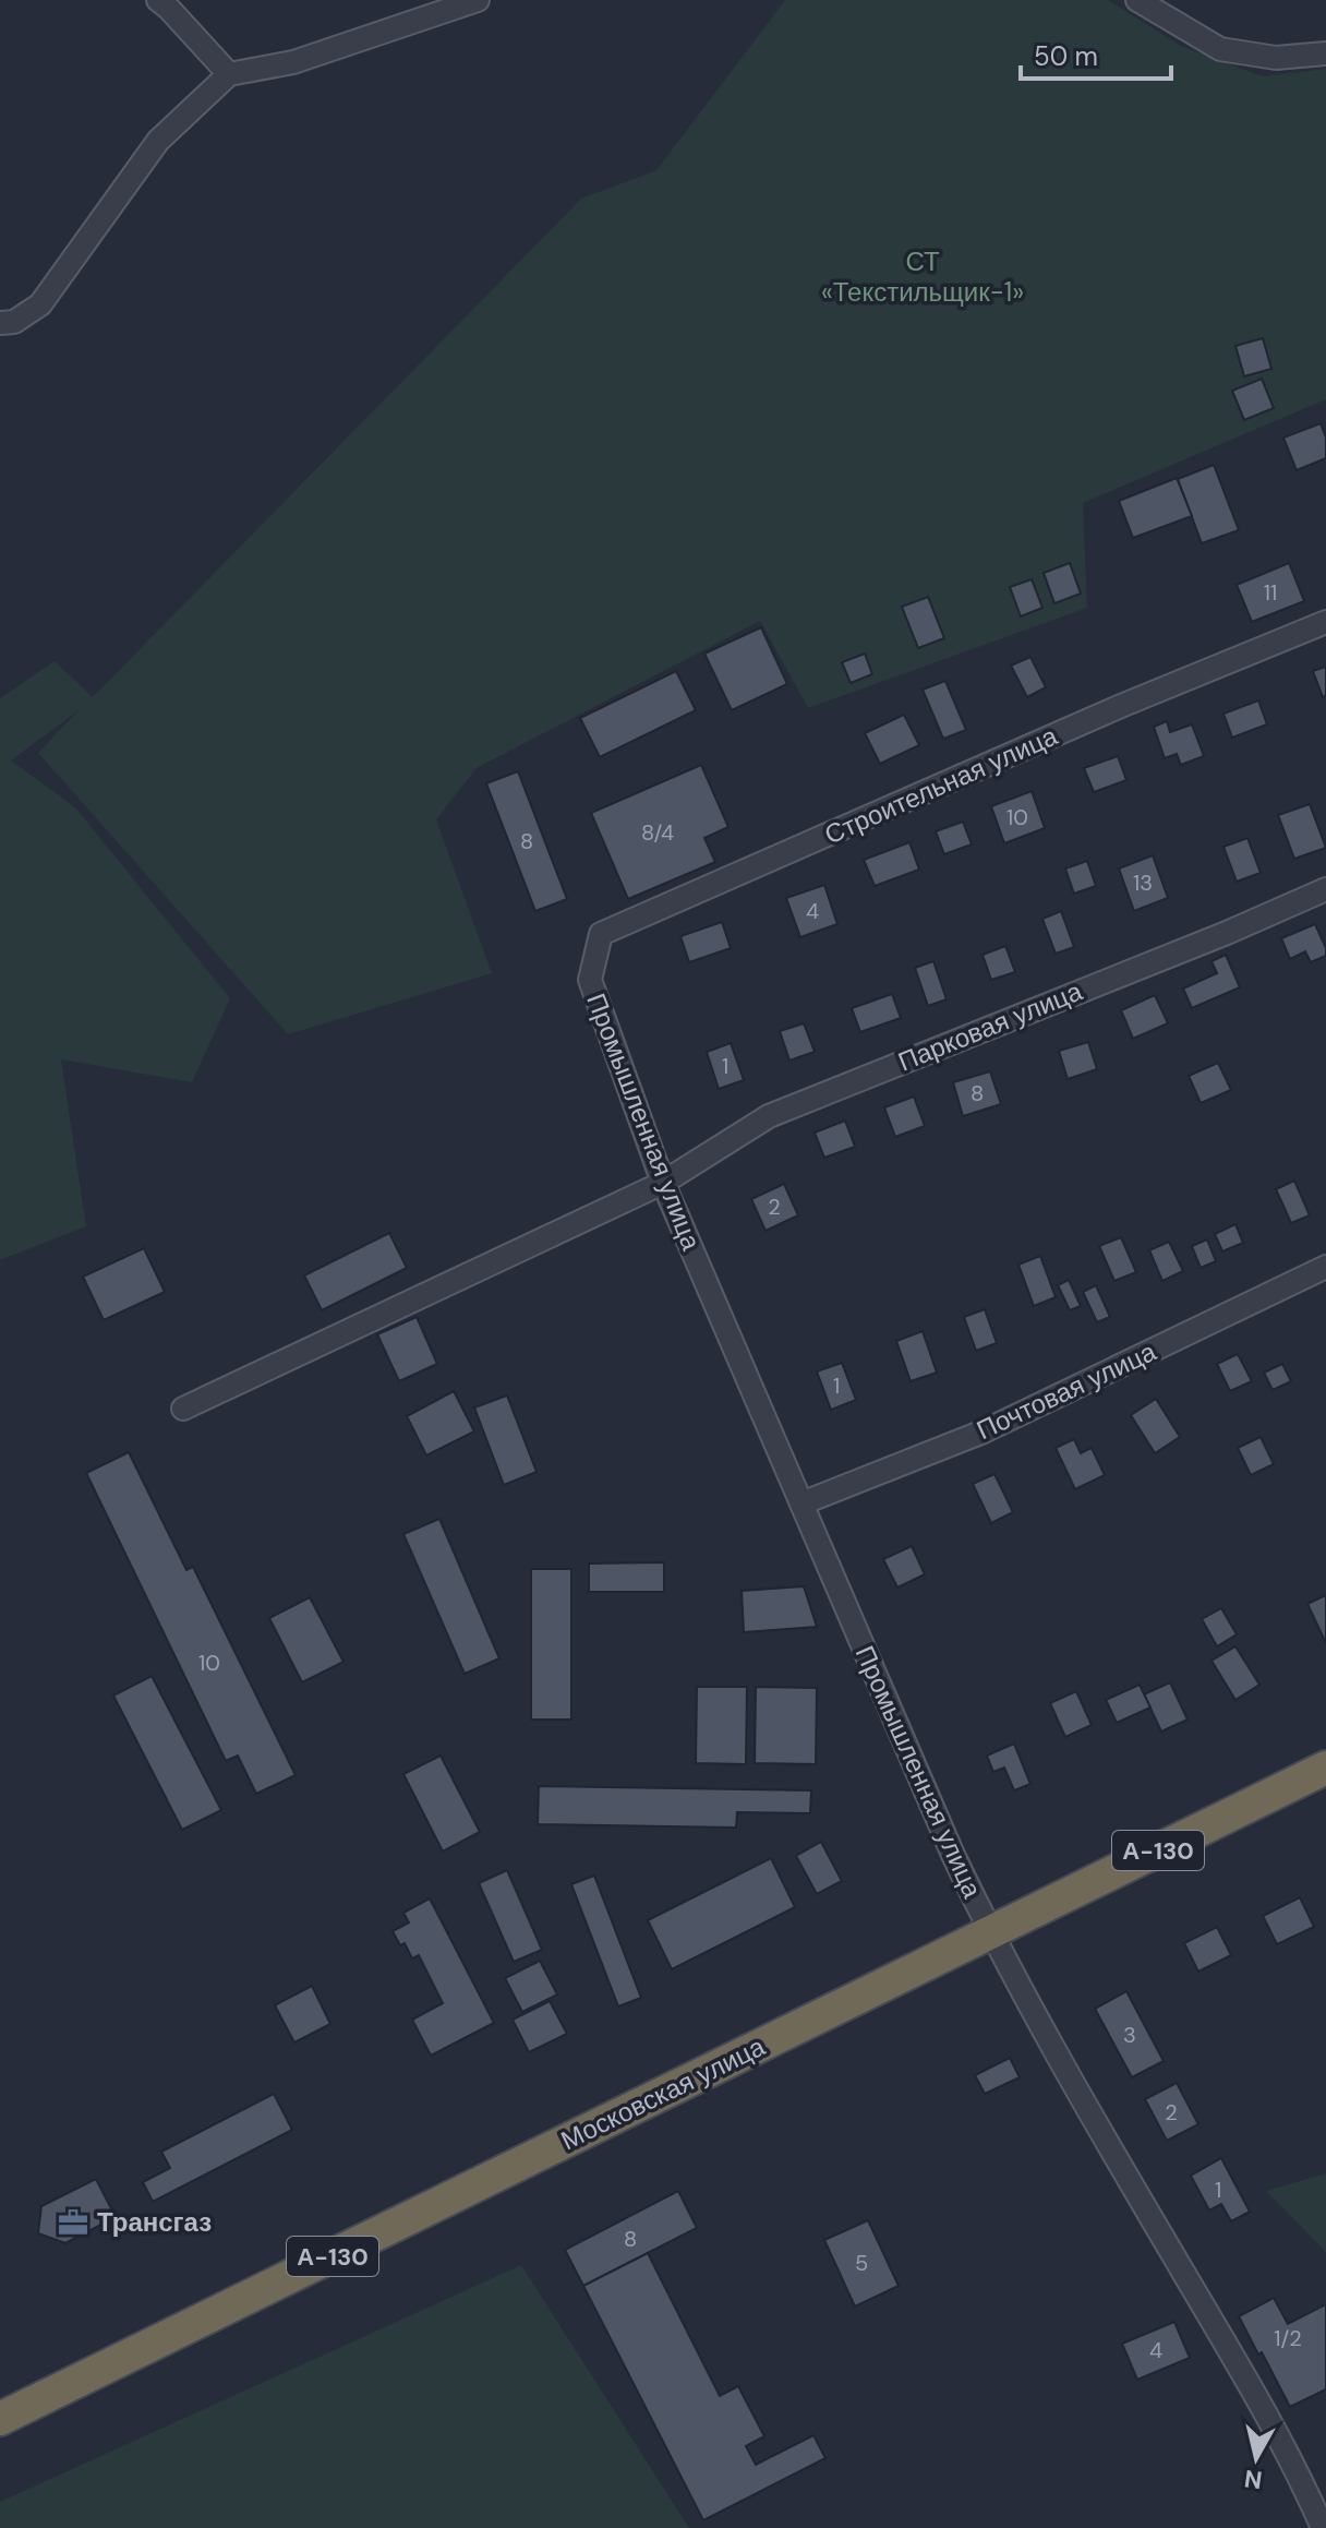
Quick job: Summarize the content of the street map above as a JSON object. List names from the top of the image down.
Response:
{
  "streets": {
    "highway": ["А-130", "Московская улица"],
    "street": [
      "Строительная улица",
      "Парковая улица",
      "Промышленная улица",
      "Почтовая улица"
    ]
  },
  "crossings": [
    ["Строительная улица", "Промышленная улица"],
    ["Парковая улица", "Промышленная улица"],
    ["Промышленная улица", "Почтовая улица"],
    ["Промышленная улица", "Московская улица"]
  ],
  "parks": ["СТ «Текстильщик-1»"],
  "places": {
    "office": ["Трансгаз"]
  },
  "house_numbers": [
    "11",
    "10",
    "8/4",
    "8",
    "13",
    "4",
    "1",
    "8",
    "2",
    "1",
    "10",
    "3",
    "2",
    "1",
    "8",
    "5",
    "1/2",
    "4"
  ],
  "scale_bar": "50 m",
  "north": "bottom"
}
